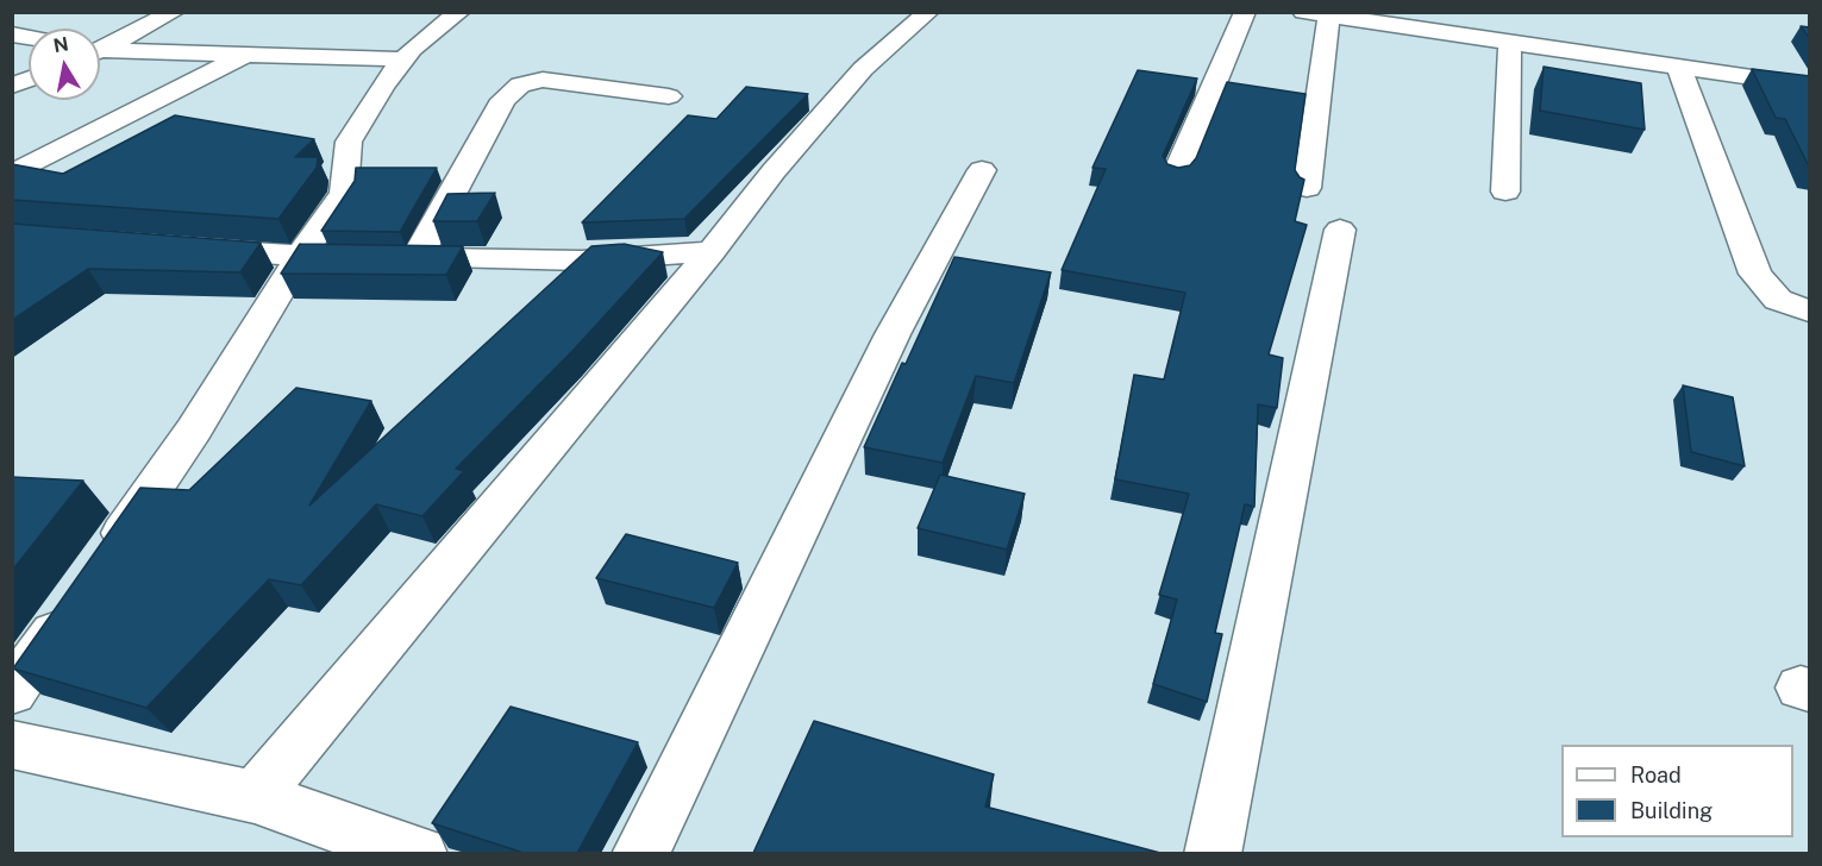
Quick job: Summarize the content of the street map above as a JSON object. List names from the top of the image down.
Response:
{
  "legend": ["Road", "Building"],
  "north": "top"
}
